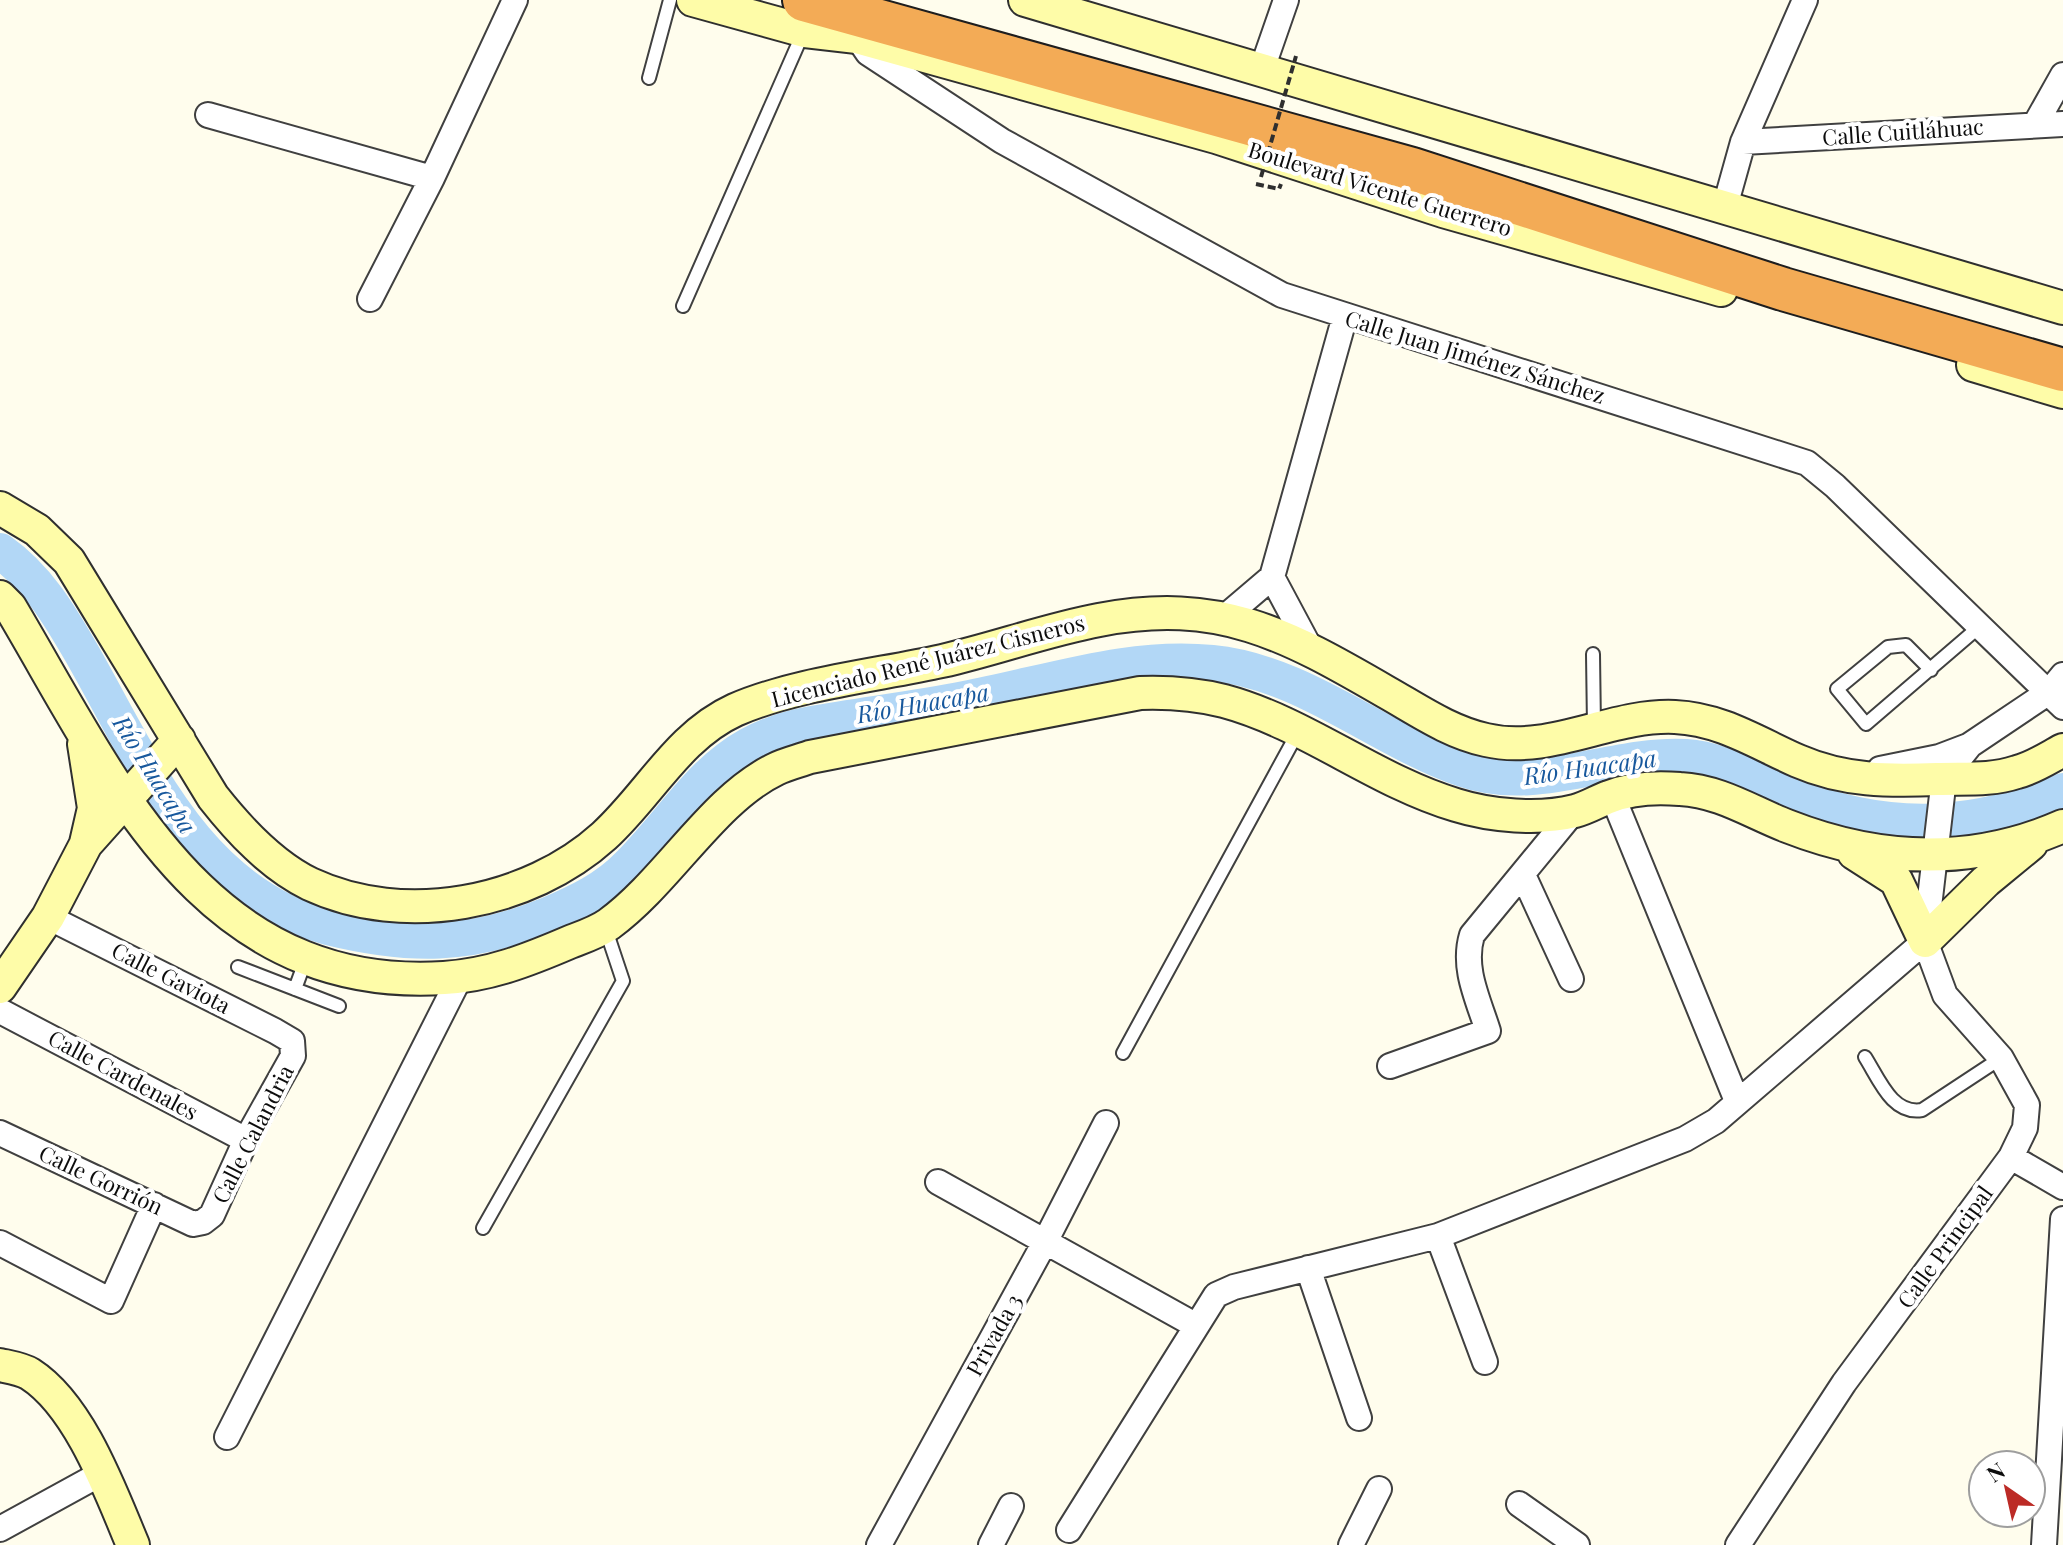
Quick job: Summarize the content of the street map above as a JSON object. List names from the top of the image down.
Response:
{
  "streets": {
    "highway": ["Boulevard Vicente Guerrero"],
    "main road": ["Licenciado René Juárez Cisneros"],
    "street": [
      "Calle Cuitláhuac",
      "Calle Juan Jiménez Sánchez",
      "Calle Gaviota",
      "Calle Cardenales",
      "Calle Calandria",
      "Calle Gorrión",
      "Calle Principal",
      "Privada 3"
    ]
  },
  "crossings": [
    ["Boulevard Vicente Guerrero", "Calle Juan Jiménez Sánchez"],
    ["Calle Gaviota", "Calle Calandria"],
    ["Calle Cardenales", "Calle Calandria"],
    ["Calle Calandria", "Calle Gorrión"]
  ],
  "water": ["Río Huacapa"],
  "north": "top left"
}
